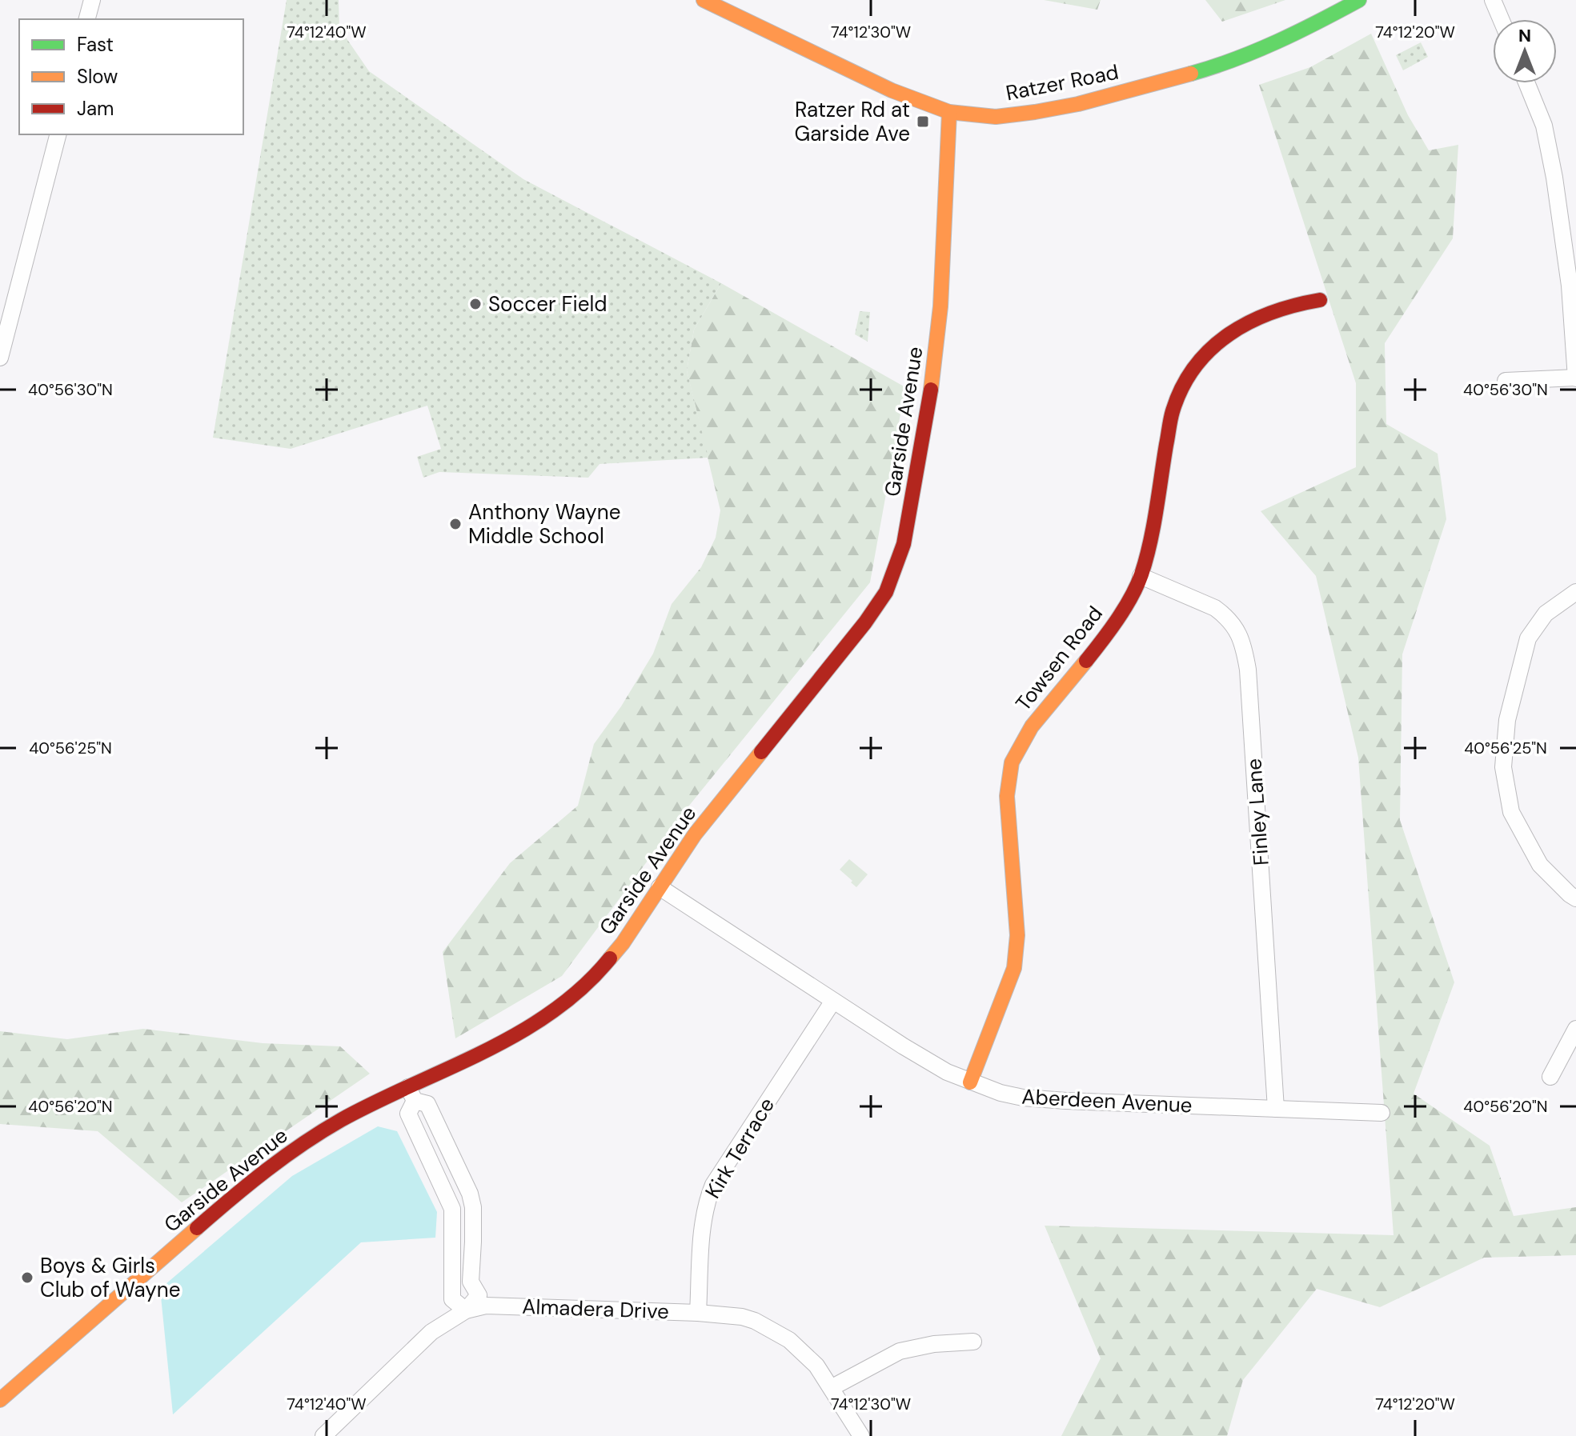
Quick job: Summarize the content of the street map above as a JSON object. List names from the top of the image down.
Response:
{
  "streets": {
    "street": [
      "Ratzer Road",
      "Garside Avenue",
      "Towsen Road",
      "Finley Lane",
      "Aberdeen Avenue",
      "Kirk Terrace",
      "Almadera Drive"
    ]
  },
  "crossings": [
    ["Ratzer Road", "Garside Avenue"],
    ["Garside Avenue", "Aberdeen Avenue"],
    ["Towsen Road", "Finley Lane"],
    ["Towsen Road", "Aberdeen Avenue"],
    ["Finley Lane", "Aberdeen Avenue"],
    ["Aberdeen Avenue", "Kirk Terrace"],
    ["Kirk Terrace", "Almadera Drive"]
  ],
  "places": {
    "transit": ["Ratzer Rd at Garside Ave"],
    "other": ["Soccer Field", "Anthony Wayne Middle School", "Boys & Girls Club of Wayne"]
  },
  "legend": ["Fast", "Slow", "Jam"],
  "north": "top",
  "coordinates": [
    "74°12'40\"W",
    "74°12'30\"W",
    "74°12'20\"W",
    "40°56'30\"N",
    "40°56'25\"N",
    "40°56'20\"N"
  ]
}
